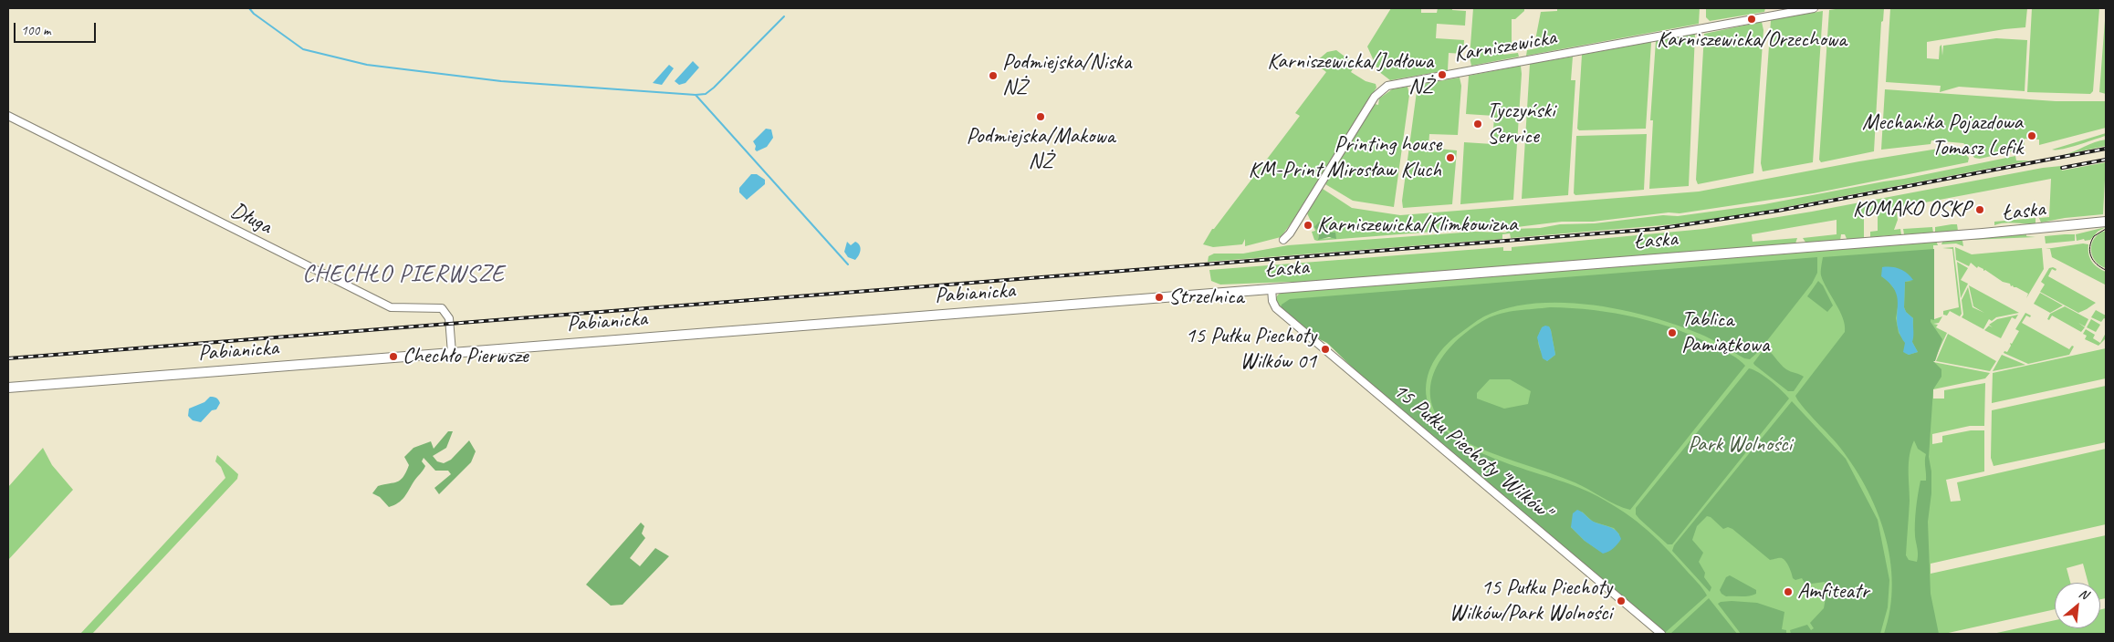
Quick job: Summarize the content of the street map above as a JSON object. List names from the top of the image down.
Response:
{
  "streets": {
    "main road": ["Łaska", "Pabianicka"],
    "street": ["Karniszewicka", "Długa", "15 Pułku Piechoty \"Wilków\""]
  },
  "crossings": [
    ["Łaska", "Pabianicka"],
    ["Łaska", "15 Pułku Piechoty \"Wilków\""],
    ["Długa", "Pabianicka"]
  ],
  "districts": ["CHECHŁO PIERWSZE"],
  "parks": ["Park Wolności"],
  "places": [
    "Karniszewicka/Orzechowa",
    "Karniszewicka/Jodłowa NŻ",
    "Podmiejska/Niska NŻ",
    "Podmiejska/Makowa NŻ",
    "Tyczyński Service",
    "Mechanika Pojazdowa Tomasz Lefik",
    "Printing house KM-Print Mirosław Kluch",
    "KOMAKO OSKP",
    "Karniszewicka/Klimkowizna",
    "Strzelnica",
    "Tablica Pamiątkowa",
    "15 Pułku Piechoty Wilków 01",
    "Chechło Pierwsze",
    "Amfiteatr",
    "15 Pułku Piechoty Wilków/Park Wolności"
  ],
  "scale_bar": "100 m",
  "north": "top right"
}
